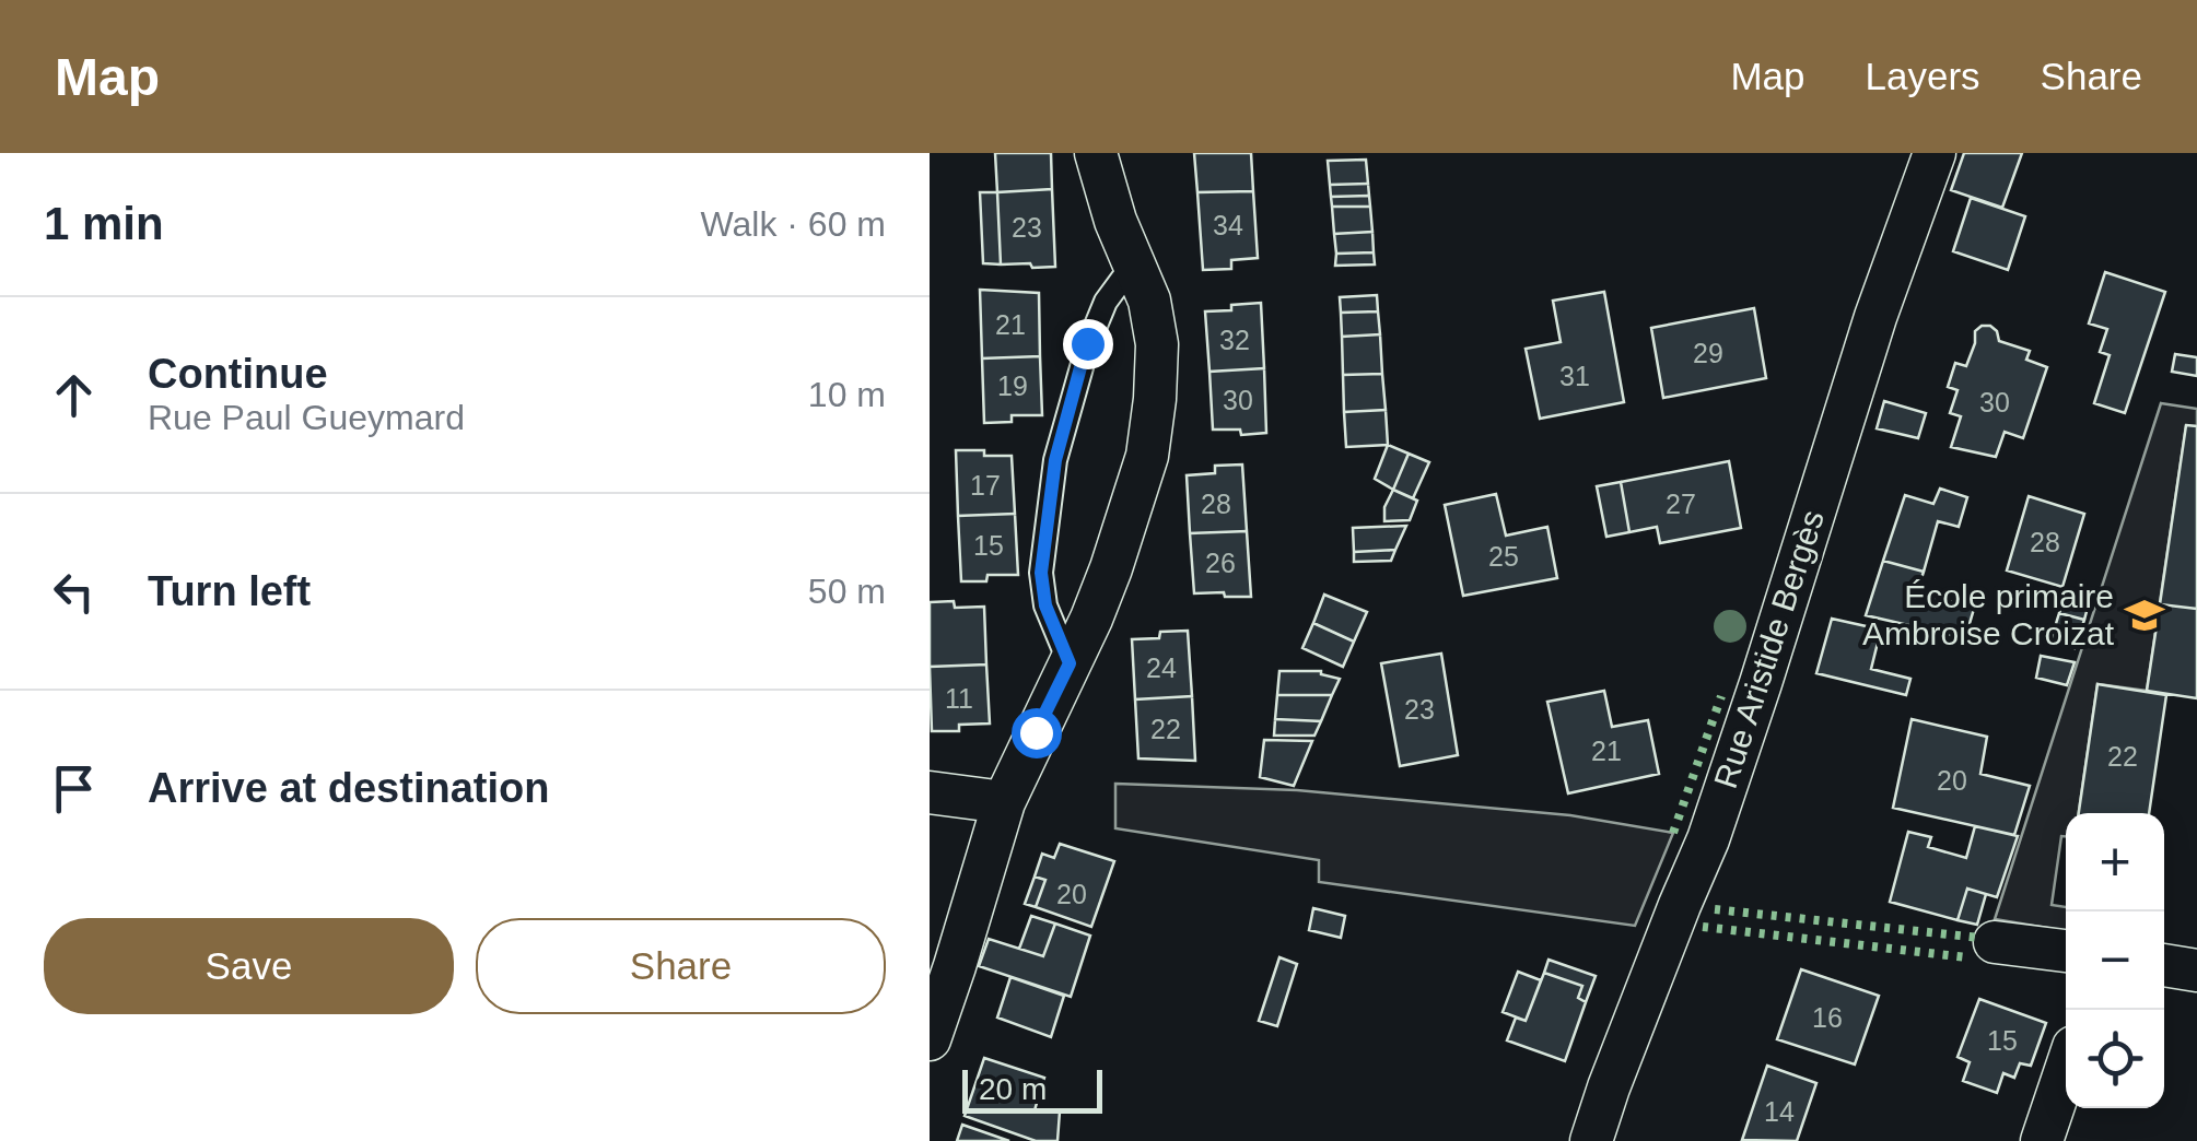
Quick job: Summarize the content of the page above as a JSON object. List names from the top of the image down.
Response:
{
  "streets": {
    "street": ["Rue Aristide Bergès"]
  },
  "places": {
    "school or university": ["École primaire Ambroise Croizat"]
  },
  "house_numbers": [
    "34",
    "23",
    "21",
    "32",
    "29",
    "31",
    "19",
    "30",
    "30",
    "17",
    "28",
    "27",
    "28",
    "15",
    "25",
    "26",
    "24",
    "11",
    "23",
    "22",
    "21",
    "22",
    "20",
    "20",
    "16",
    "15",
    "14"
  ],
  "scale_bar": "20 m",
  "page": {
    "header": "Map",
    "nav": ["Map", "Layers", "Share"],
    "heading": ["1 min", "Walk · 60 m"],
    "list": [
      ["Continue", "Rue Paul Gueymard", "10 m"],
      ["Turn left", "50 m"],
      "Arrive at destination"
    ],
    "map_buttons": ["+", "−"],
    "buttons": ["Save", "Share"],
    "scale": "20 m"
  }
}
